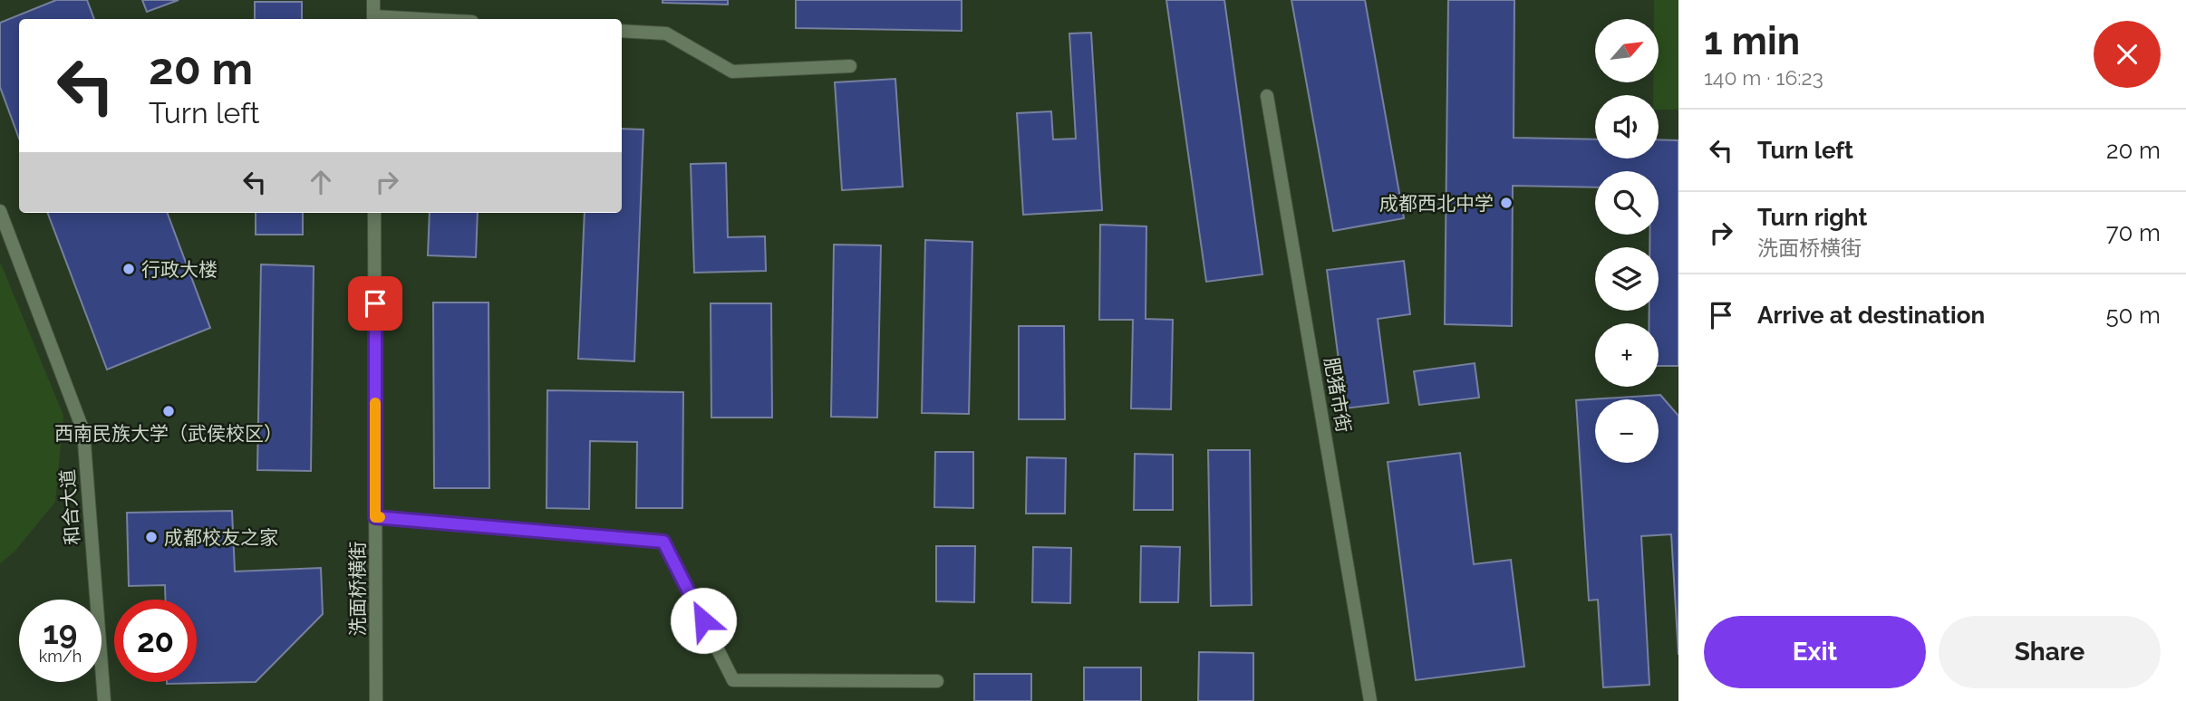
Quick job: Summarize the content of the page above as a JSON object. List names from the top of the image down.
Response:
{
  "streets": {
    "street": ["肥猪市街", "和合大道", "洗面桥横街"]
  },
  "places": [
    "成都西北中学",
    "行政大楼",
    "西南民族大学（武侯校区）",
    "成都校友之家"
  ],
  "north": "top right",
  "page": {
    "heading": ["1 min", "140 m · 16:23"],
    "map_buttons": ["+", "−"],
    "turn": ["20 m", "Turn left"],
    "list": [
      {
        "name": "Turn left",
        "value": "20 m"
      },
      {
        "name": "Turn right",
        "note": "洗面桥横街",
        "value": "70 m"
      },
      {
        "name": "Arrive at destination",
        "value": "50 m"
      }
    ],
    "speed": "19 km/h",
    "limit": "20",
    "buttons": ["Exit", "Share"]
  }
}
